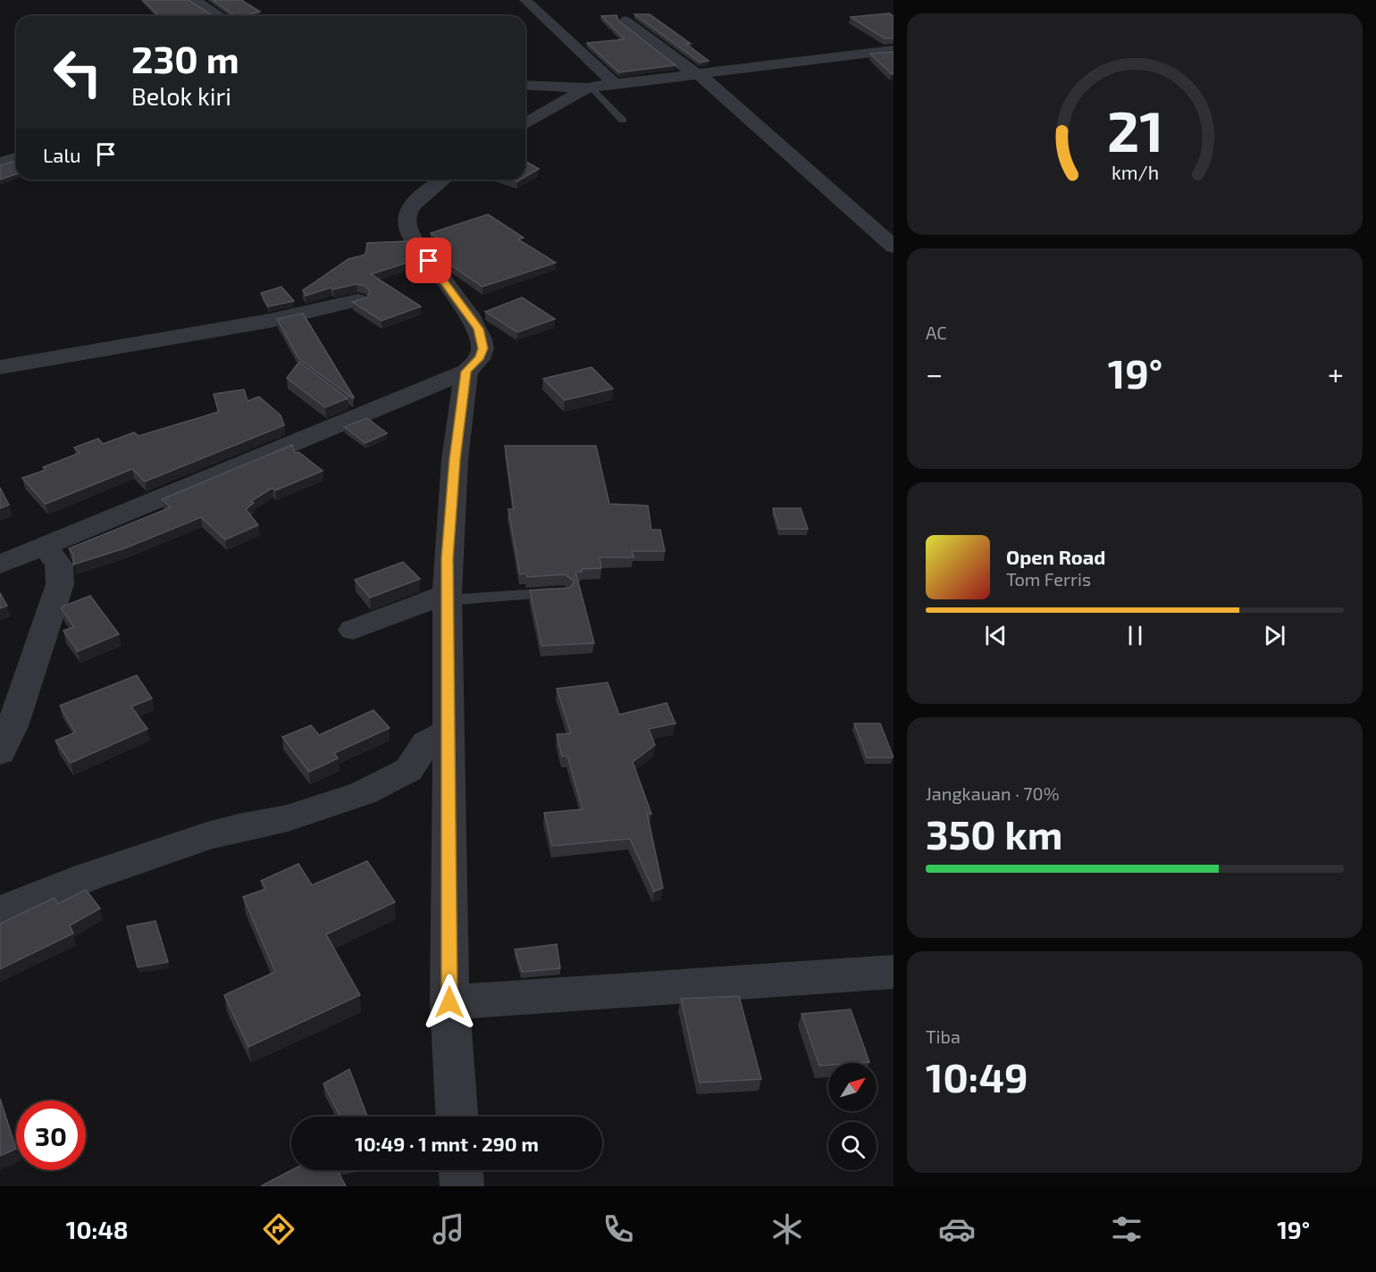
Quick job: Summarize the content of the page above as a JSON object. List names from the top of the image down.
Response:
{
  "north": "top right",
  "page": {
    "turn": ["230 m", "Belok kiri"],
    "then": "Lalu",
    "tile": [
      "AC",
      ["Jangkauan · 70%", "350 km"],
      ["Tiba", "10:49"]
    ],
    "heat": ["−", "19°", "+"],
    "song": ["Open Road", "Tom Ferris"],
    "limit": "30",
    "trip": "10:49 · 1 mnt · 290 m",
    "tabs": ["10:48", "19°"],
    "gauge": ["21", "km/h"]
  }
}
